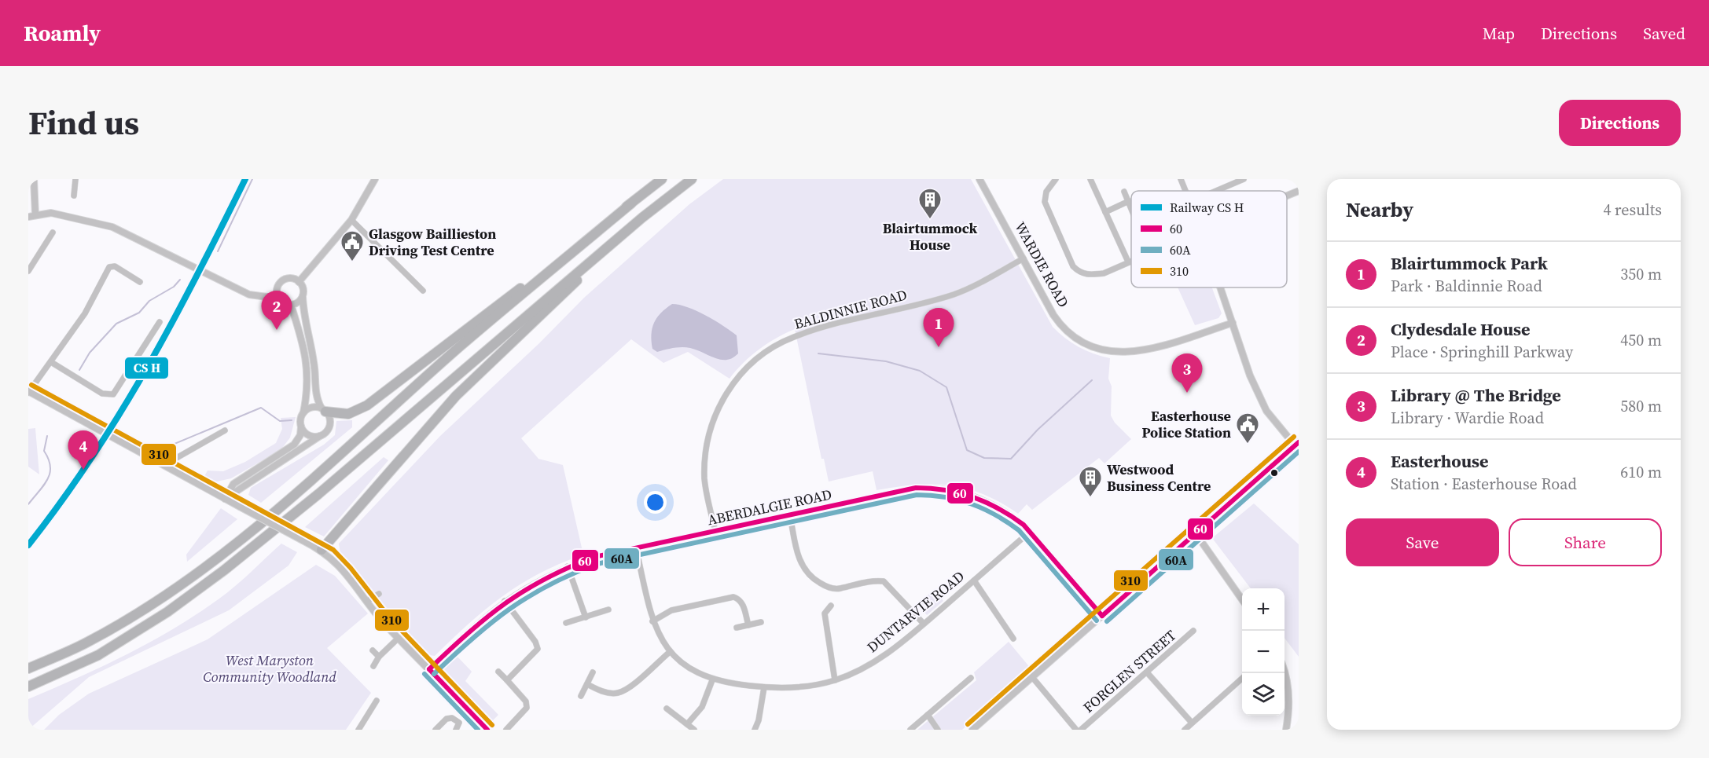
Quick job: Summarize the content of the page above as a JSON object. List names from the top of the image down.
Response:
{
  "streets": {
    "street": [
      "WARDIE ROAD",
      "BALDINNIE ROAD",
      "ABERDALGIE ROAD",
      "DUNTARVIE ROAD",
      "FORGLEN STREET"
    ]
  },
  "crossings": [
    ["WARDIE ROAD", "BALDINNIE ROAD"],
    ["BALDINNIE ROAD", "ABERDALGIE ROAD"],
    ["ABERDALGIE ROAD", "DUNTARVIE ROAD"]
  ],
  "parks": ["West Maryston Community Woodland"],
  "places": {
    "building": ["Blairtummock House", "Westwood Business Centre"],
    "public building": ["Glasgow Baillieston Driving Test Centre", "Easterhouse Police Station"]
  },
  "lines": ["transit line 310", "transit line 60", "transit line 60A"],
  "legend": [
    "Railway CS H",
    "60",
    "60A",
    "310"
  ],
  "page": {
    "header": "Roamly",
    "nav": ["Map", "Directions", "Saved"],
    "title": "Find us",
    "buttons": [
      "Directions",
      ["Save", "Share"]
    ],
    "heading": ["Nearby", "4 results"],
    "list": [
      {
        "mark": "1",
        "name": "Blairtummock Park",
        "note": "Park · Baldinnie Road",
        "value": "350 m"
      },
      {
        "mark": "2",
        "name": "Clydesdale House",
        "note": "Place · Springhill Parkway",
        "value": "450 m"
      },
      {
        "mark": "3",
        "name": "Library @ The Bridge",
        "note": "Library · Wardie Road",
        "value": "580 m"
      },
      {
        "mark": "4",
        "name": "Easterhouse",
        "note": "Station · Easterhouse Road",
        "value": "610 m"
      }
    ],
    "pins": [
      "2",
      "1",
      "3",
      "4"
    ],
    "map_buttons": ["+", "−"]
  }
}
